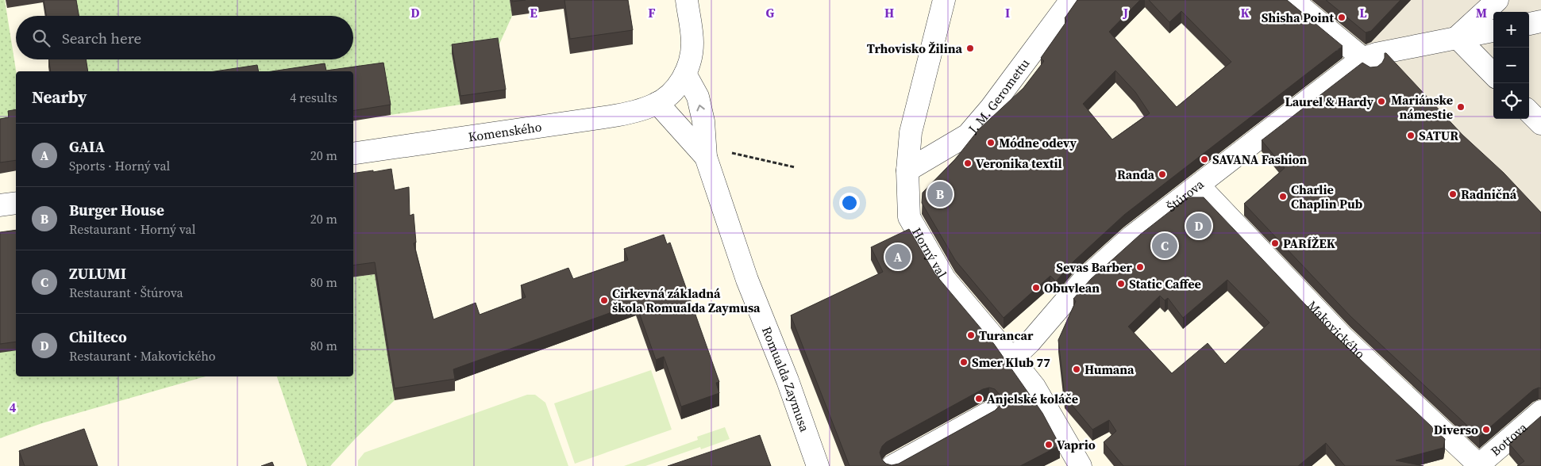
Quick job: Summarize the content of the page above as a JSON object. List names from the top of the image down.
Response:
{
  "streets": {
    "street": [
      "J. M. Geromettu",
      "Komenského",
      "Štúrova",
      "Horný val",
      "Makovického",
      "Romualda Zaymusa",
      "Bottova"
    ]
  },
  "crossings": [
    ["J. M. Geromettu", "Horný val"],
    ["Komenského", "Romualda Zaymusa"],
    ["Štúrova", "Horný val"],
    ["Štúrova", "Makovického"],
    ["Makovického", "Bottova"]
  ],
  "places": [
    "Shisha Point",
    "Trhovisko Žilina",
    "Laurel & Hardy",
    "Mariánske námestie",
    "SATUR",
    "Módne odevy",
    "SAVANA Fashion",
    "Veronika textil",
    "Randa",
    "Radničná",
    "Charlie Chaplin Pub",
    "PARÍŽEK",
    "Sevas Barber",
    "Static Caffee",
    "Obuvlean",
    "Cirkevná základná škola Romualda Zaymusa",
    "Turancar",
    "Smer Klub 77",
    "Humana",
    "Anjelské koláče",
    "Diverso",
    "Vaprio"
  ],
  "page": {
    "map_buttons": ["+", "−"],
    "search": "Search here",
    "heading": ["Nearby", "4 results"],
    "list": [
      {
        "mark": "A",
        "name": "GAIA",
        "note": "Sports · Horný val",
        "value": "20 m"
      },
      {
        "mark": "B",
        "name": "Burger House",
        "note": "Restaurant · Horný val",
        "value": "20 m"
      },
      {
        "mark": "C",
        "name": "ZULUMI",
        "note": "Restaurant · Štúrova",
        "value": "80 m"
      },
      {
        "mark": "D",
        "name": "Chilteco",
        "note": "Restaurant · Makovického",
        "value": "80 m"
      }
    ],
    "pins": [
      "B",
      "D",
      "C",
      "A"
    ]
  },
  "grid": {
    "columns": [
      "D",
      "E",
      "F",
      "G",
      "H",
      "I",
      "J",
      "K",
      "L",
      "M"
    ],
    "rows": ["4"]
  }
}
